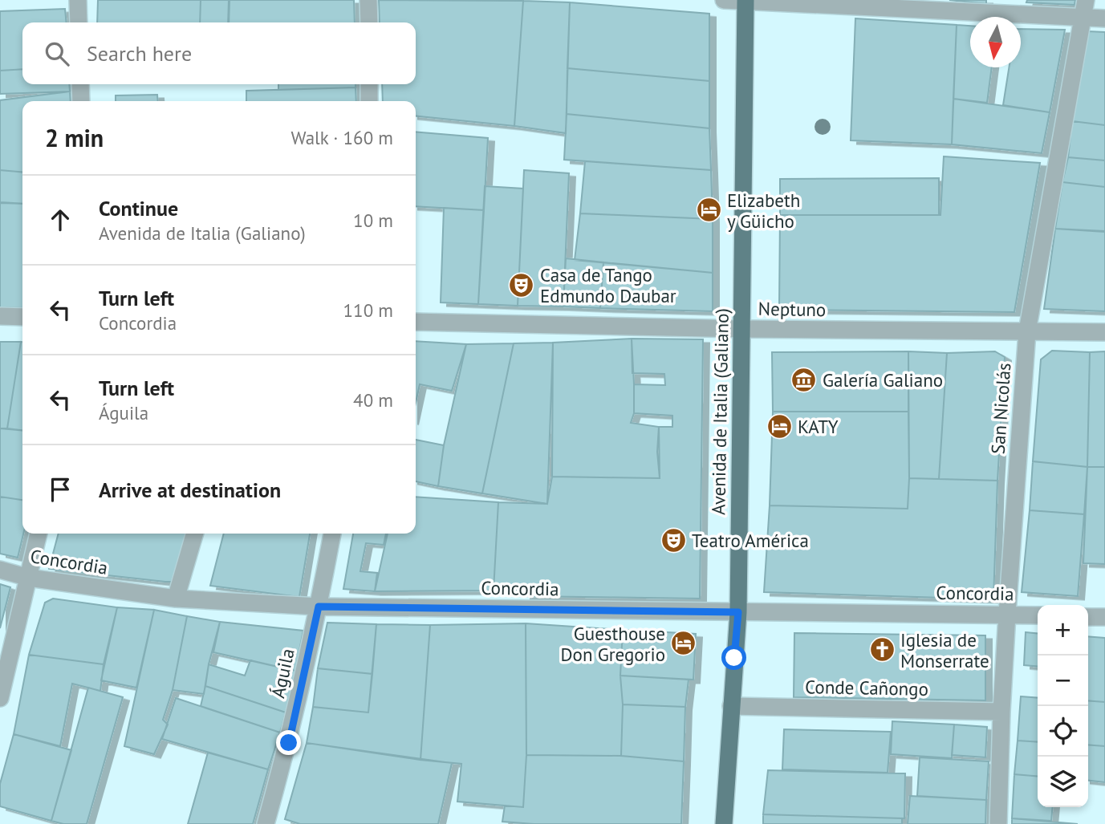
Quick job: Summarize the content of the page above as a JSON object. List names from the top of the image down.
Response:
{
  "streets": {
    "main road": ["Avenida de Italia (Galiano)"],
    "street": [
      "Neptuno",
      "San Nicolás",
      "Concordia",
      "Águila",
      "Conde Cañongo"
    ]
  },
  "crossings": [
    ["Neptuno", "San Nicolás"],
    ["Neptuno", "Avenida de Italia (Galiano)"],
    ["San Nicolás", "Concordia"],
    ["San Nicolás", "Conde Cañongo"],
    ["Avenida de Italia (Galiano)", "Concordia"],
    ["Avenida de Italia (Galiano)", "Conde Cañongo"],
    ["Concordia", "Águila"]
  ],
  "places": {
    "hotel": ["Elizabeth y Güicho", "KATY", "Guesthouse Don Gregorio"],
    "theatre": ["Casa de Tango Edmundo Daubar", "Teatro América"],
    "museum": ["Galería Galiano"],
    "church": ["Iglesia de Monserrate"]
  },
  "north": "bottom",
  "page": {
    "search": "Search here",
    "heading": ["2 min", "Walk · 160 m"],
    "list": [
      ["Continue", "Avenida de Italia (Galiano)", "10 m"],
      ["Turn left", "Concordia", "110 m"],
      ["Turn left", "Águila", "40 m"],
      "Arrive at destination"
    ],
    "map_buttons": ["+", "−"]
  }
}
